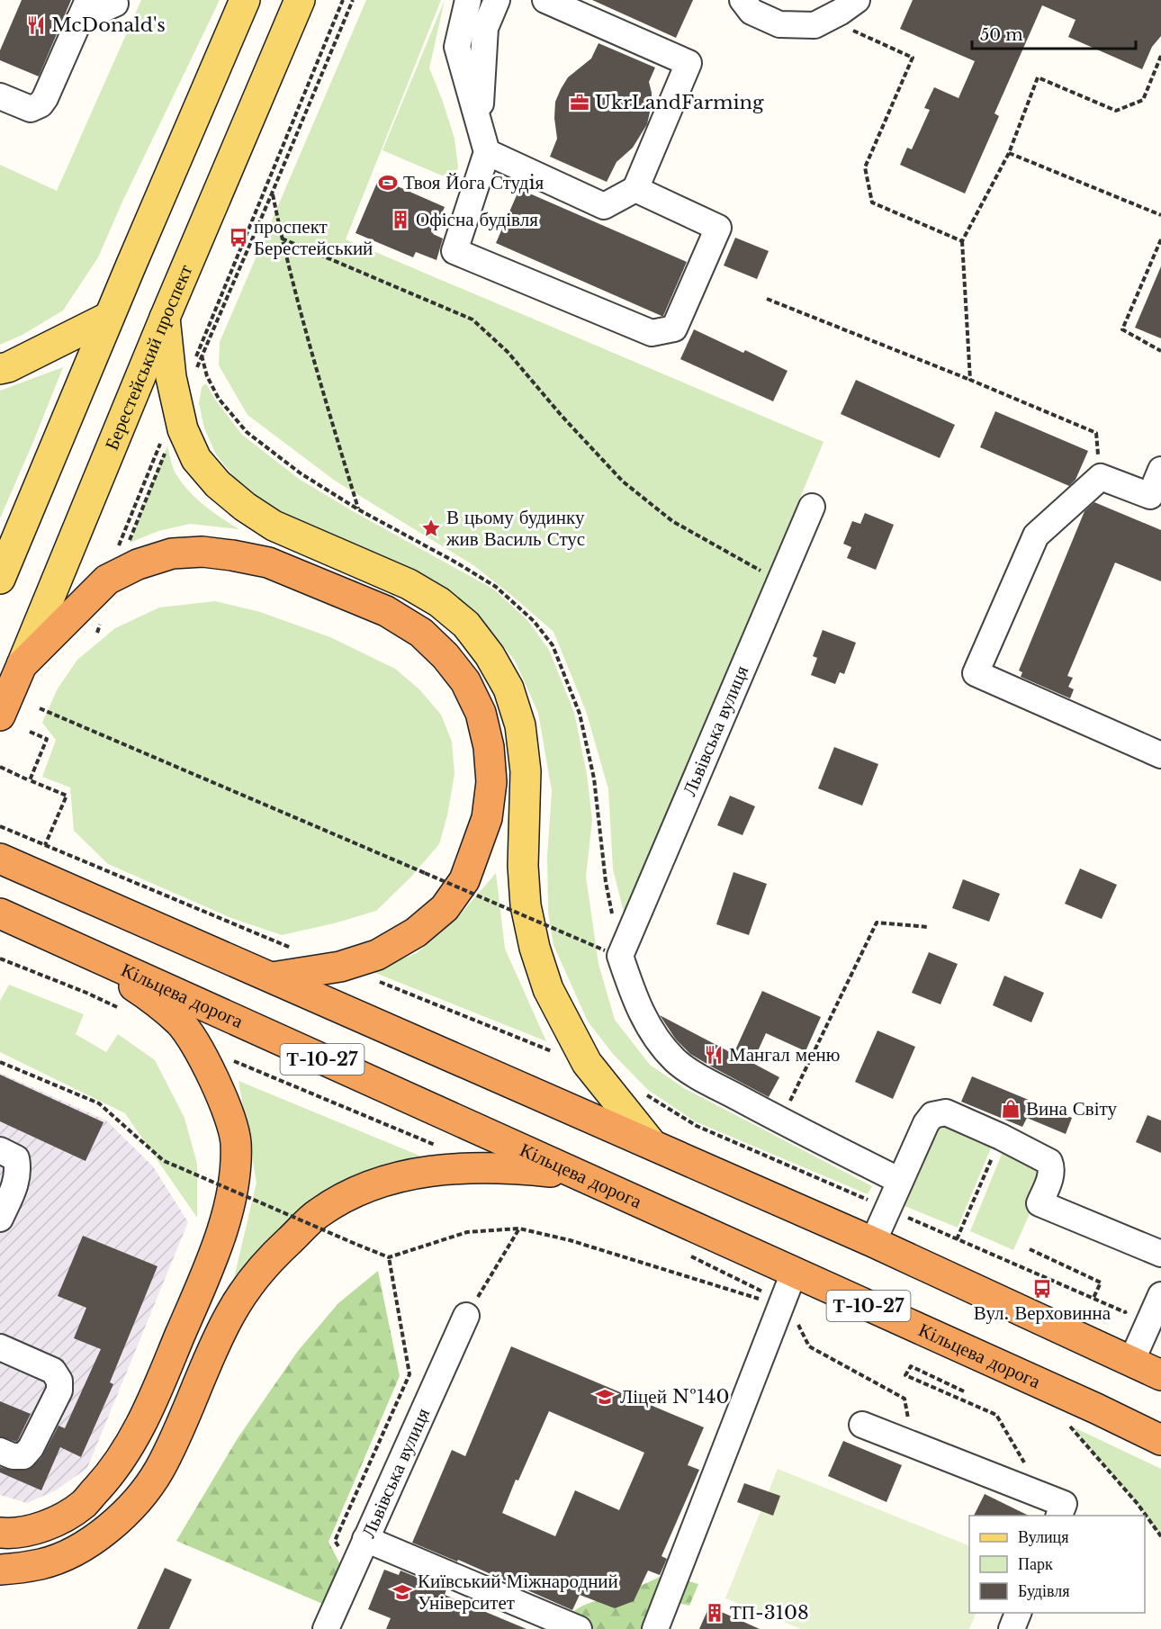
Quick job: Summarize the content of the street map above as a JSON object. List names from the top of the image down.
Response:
{
  "streets": {
    "highway": ["Берестейський проспект", "Кільцева дорога", "Т-10-27"],
    "street": ["Львівська вулиця"]
  },
  "places": {
    "restaurant": ["McDonald's", "Мангал меню"],
    "office": ["UkrLandFarming"],
    "sports": ["Твоя Йога Студiя"],
    "building": ["Офісна будівля", "ТП-3108"],
    "bus stop": ["проспект Берестейський", "Вул. Верховинна"],
    "place": ["В цьому будинку жив Василь Стус"],
    "shop": ["Вина Світу"],
    "school or university": ["Ліцей №140", "Київський Міжнародний Університет"]
  },
  "legend": ["Вулиця", "Парк", "Будівля"],
  "scale_bar": "50 m"
}
